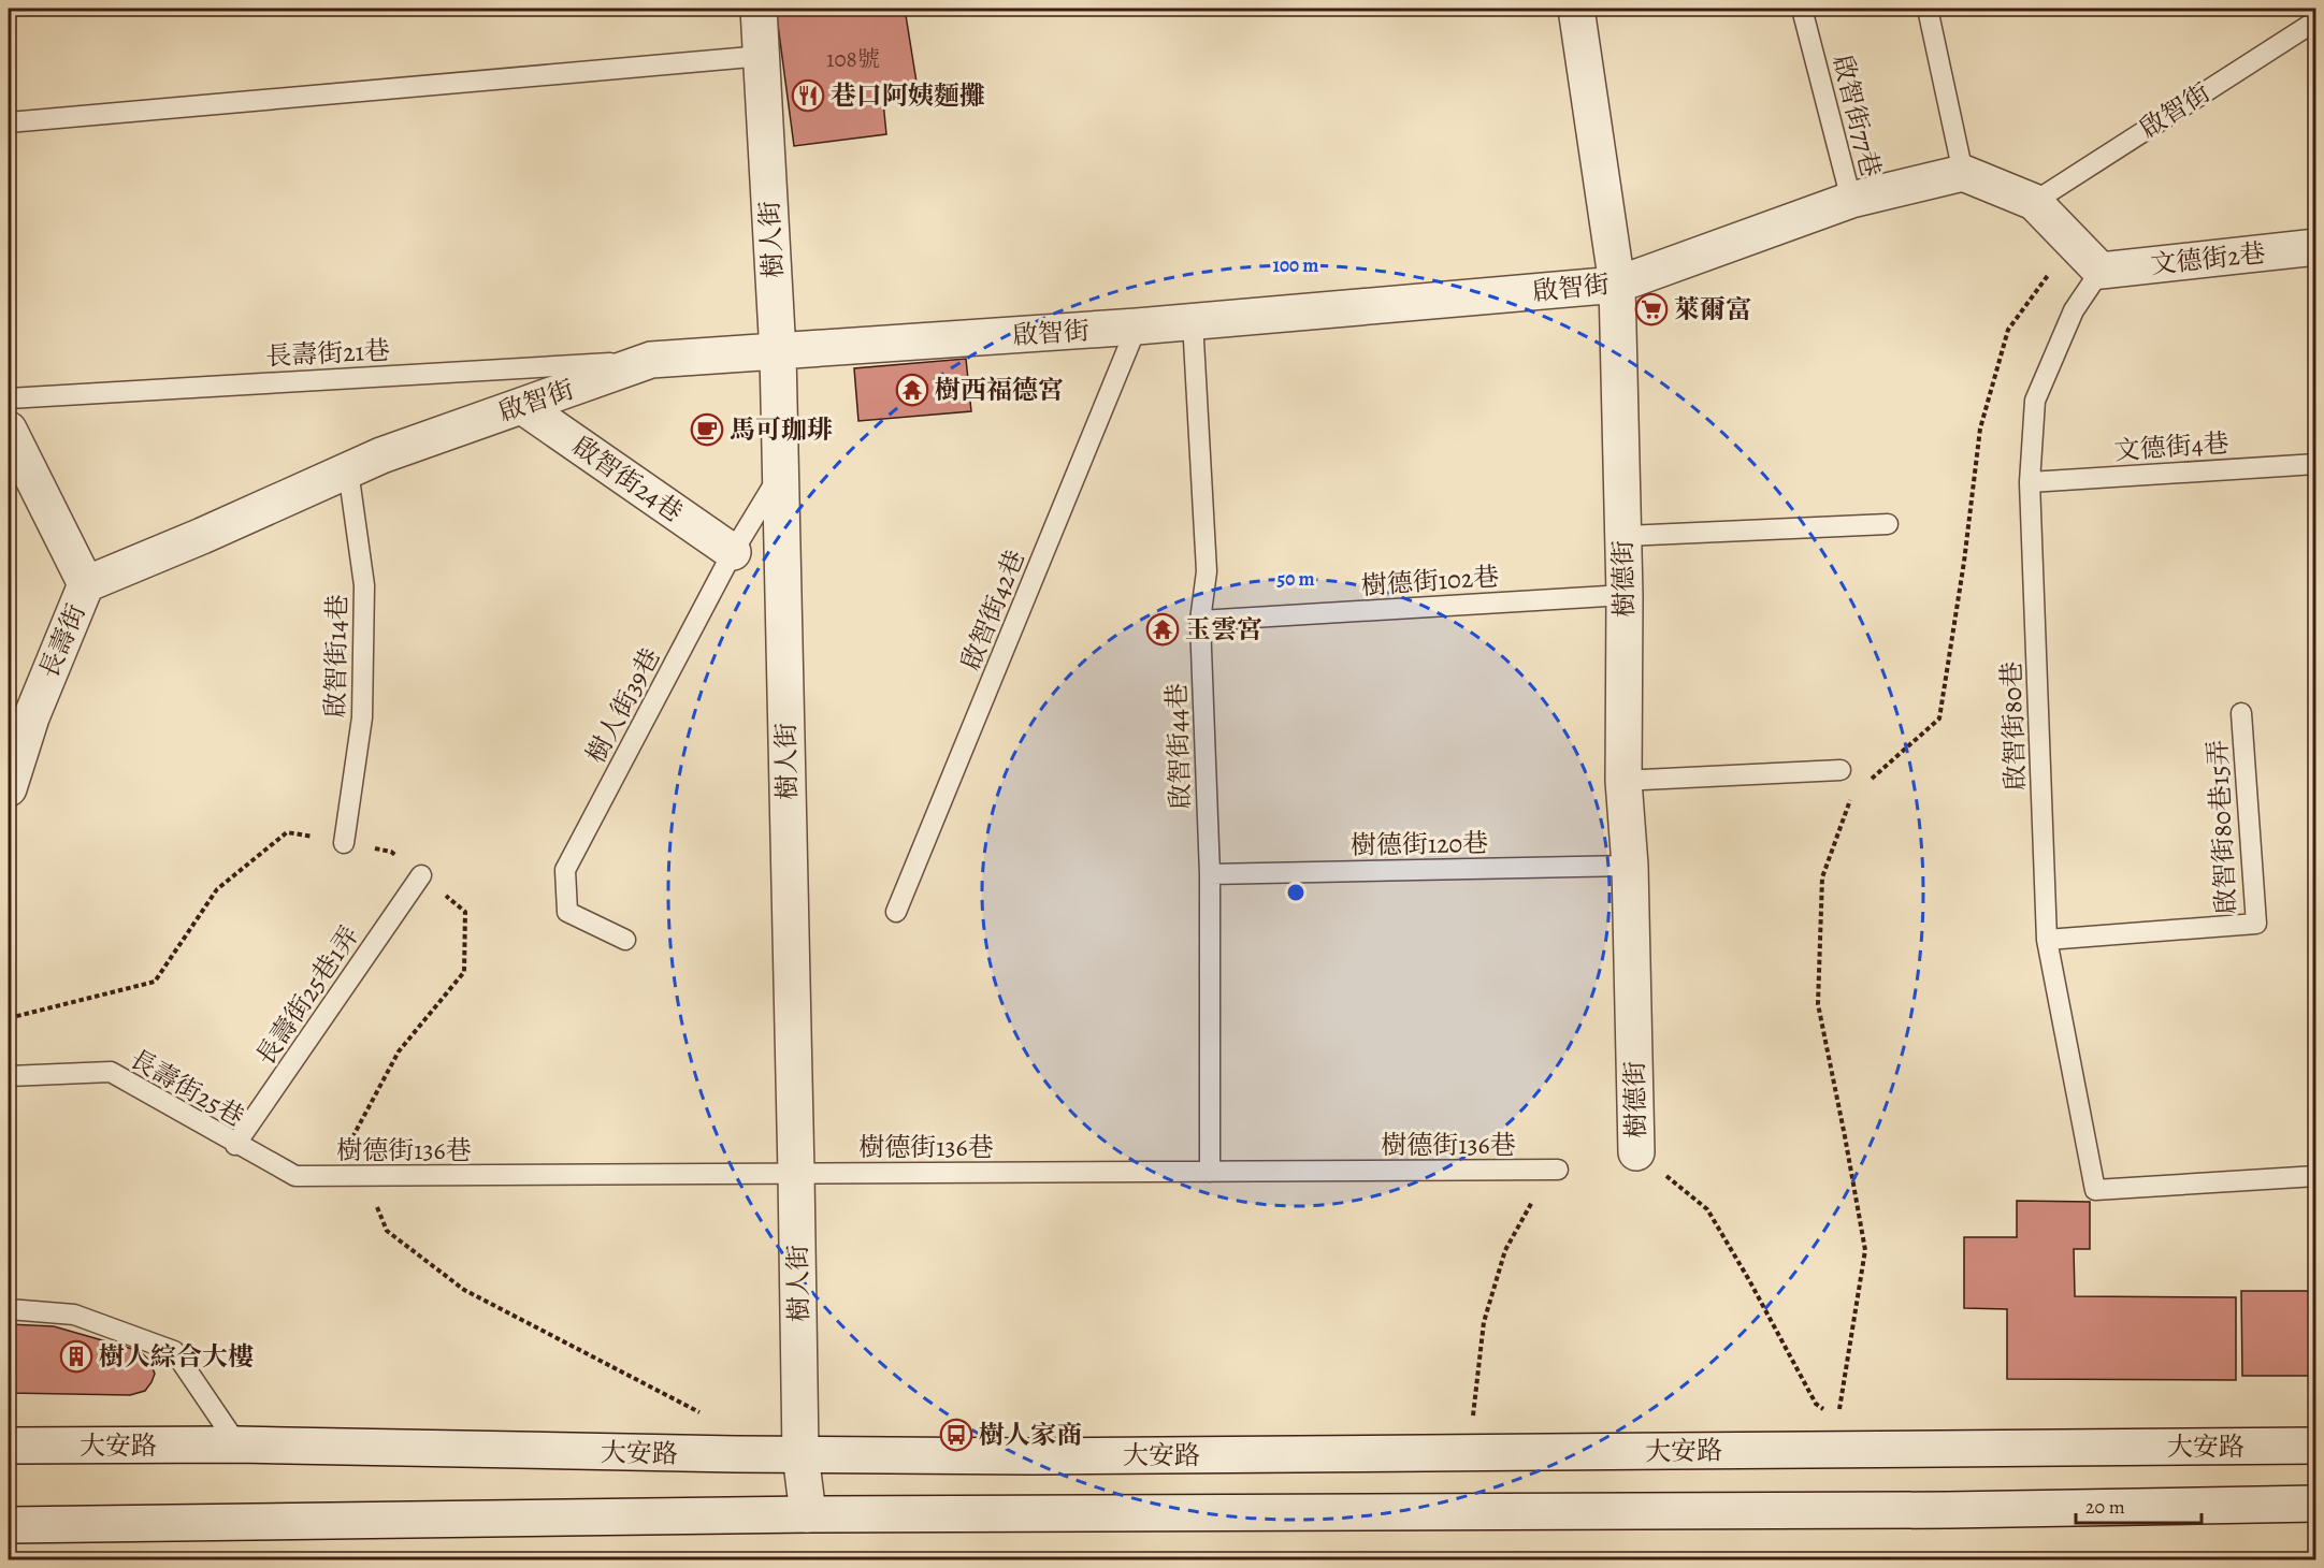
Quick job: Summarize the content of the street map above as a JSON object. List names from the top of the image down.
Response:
{
  "streets": {
    "street": [
      "啟智街",
      "樹人街",
      "文德街2巷",
      "啟智街24巷",
      "樹德街",
      "長壽街",
      "大安路"
    ],
    "lane": [
      "啟智街77巷",
      "長壽街21巷",
      "文德街4巷",
      "樹德街102巷",
      "啟智街42巷",
      "啟智街14巷",
      "樹人街39巷",
      "啟智街80巷",
      "啟智街44巷",
      "啟智街80巷15弄",
      "樹德街120巷",
      "長壽街25巷1弄",
      "長壽街25巷",
      "樹德街136巷"
    ]
  },
  "crossings": [
    ["啟智街", "啟智街77巷"],
    ["啟智街", "樹人街"],
    ["啟智街", "長壽街21巷"],
    ["啟智街", "啟智街24巷"],
    ["啟智街", "樹德街"],
    ["啟智街", "啟智街42巷"],
    ["啟智街", "長壽街"],
    ["啟智街", "啟智街14巷"],
    ["啟智街", "啟智街44巷"],
    ["樹人街", "樹人街39巷"],
    ["樹人街", "樹德街136巷"],
    ["樹人街", "大安路"],
    ["文德街2巷", "啟智街80巷"],
    ["文德街4巷", "啟智街80巷"],
    ["啟智街24巷", "樹人街39巷"],
    ["樹德街", "樹德街102巷"],
    ["樹德街", "樹德街120巷"],
    ["樹德街102巷", "啟智街44巷"],
    ["啟智街80巷", "啟智街80巷15弄"],
    ["啟智街44巷", "樹德街120巷"],
    ["啟智街44巷", "樹德街136巷"],
    ["長壽街25巷1弄", "長壽街25巷"],
    ["長壽街25巷", "樹德街136巷"]
  ],
  "places": {
    "restaurant": ["巷口阿姨麵攤"],
    "supermarket": ["萊爾富"],
    "temple": ["樹西福德宮", "玉雲宮"],
    "cafe": ["馬可珈琲"],
    "building": ["樹人綜合大樓"],
    "bus stop": ["樹人家商"]
  },
  "house_numbers": ["108號"],
  "scale_bar": "20 m",
  "rings": ["100 m", "50 m"]
}
